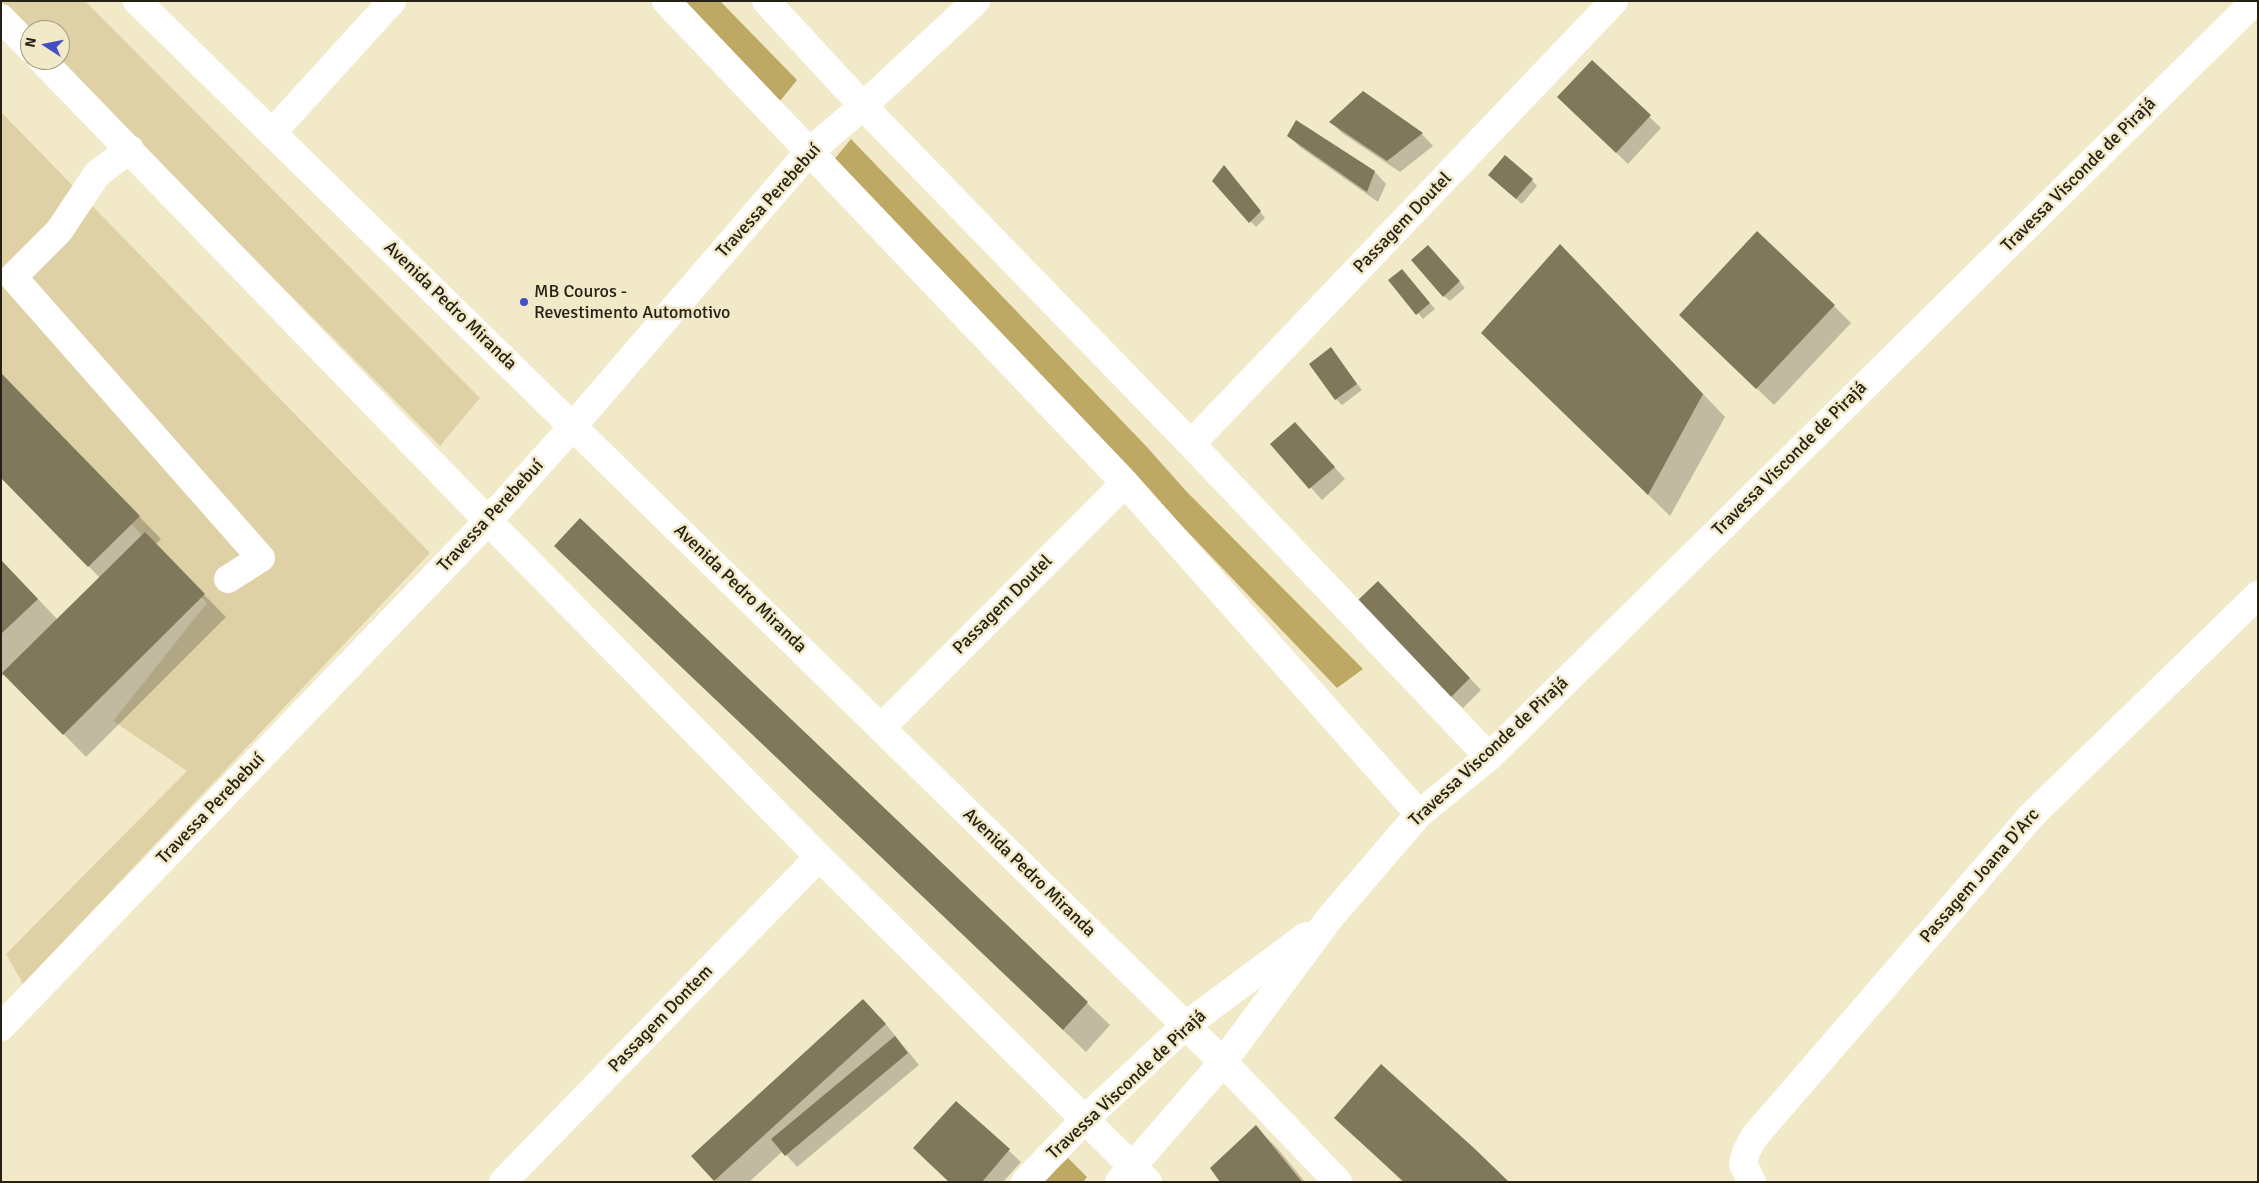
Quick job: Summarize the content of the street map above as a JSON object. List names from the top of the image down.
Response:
{
  "streets": {
    "street": [
      "Travessa Visconde de Pirajá",
      "Travessa Perebebuí",
      "Passagem Doutel",
      "Avenida Pedro Miranda",
      "Passagem Joana D'Arc",
      "Passagem Dontem"
    ]
  },
  "crossings": [
    ["Travessa Visconde de Pirajá", "Avenida Pedro Miranda"],
    ["Travessa Perebebuí", "Avenida Pedro Miranda"],
    ["Passagem Doutel", "Avenida Pedro Miranda"]
  ],
  "places": ["MB Couros - Revestimento Automotivo"],
  "north": "left"
}
